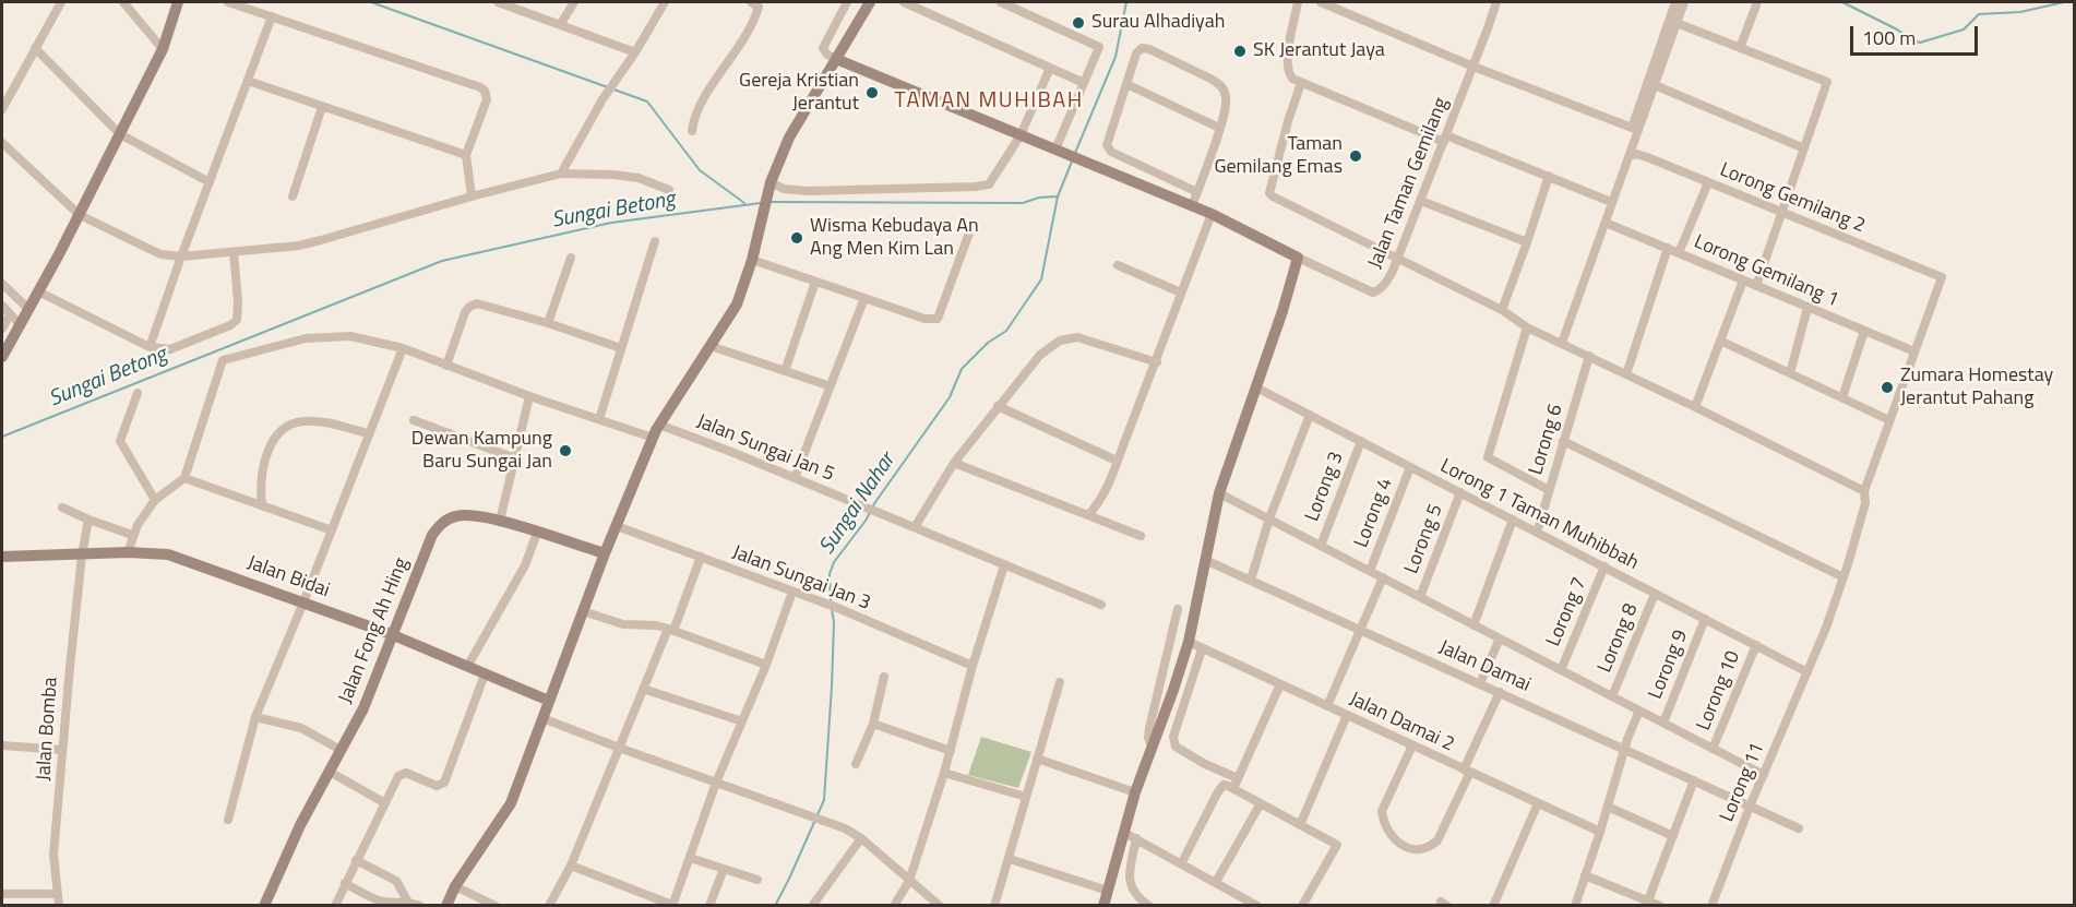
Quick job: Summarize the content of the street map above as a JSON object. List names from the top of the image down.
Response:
{
  "streets": {
    "street": [
      "Jalan Taman Gemilang",
      "Lorong Gemilang 2",
      "Lorong Gemilang 1",
      "Lorong 6",
      "Jalan Sungai Jan 5",
      "Lorong 3",
      "Lorong 4",
      "Lorong 1 Taman Muhibbah",
      "Lorong 5",
      "Jalan Bidai",
      "Jalan Sungai Jan 3",
      "Lorong 7",
      "Jalan Fong Ah Hing",
      "Lorong 8",
      "Lorong 9",
      "Jalan Damai",
      "Lorong 10",
      "Jalan Damai 2",
      "Jalan Bomba",
      "Lorong 11"
    ]
  },
  "crossings": [
    ["Lorong Gemilang 2", "Lorong 11"],
    ["Lorong Gemilang 1", "Lorong 11"],
    ["Lorong 6", "Lorong 1 Taman Muhibbah"],
    ["Lorong 3", "Lorong 1 Taman Muhibbah"],
    ["Lorong 4", "Lorong 1 Taman Muhibbah"],
    ["Lorong 1 Taman Muhibbah", "Lorong 5"],
    ["Lorong 1 Taman Muhibbah", "Lorong 7"],
    ["Lorong 1 Taman Muhibbah", "Lorong 8"],
    ["Lorong 1 Taman Muhibbah", "Lorong 9"],
    ["Lorong 1 Taman Muhibbah", "Lorong 10"],
    ["Lorong 1 Taman Muhibbah", "Lorong 11"],
    ["Jalan Bidai", "Jalan Fong Ah Hing"],
    ["Jalan Bidai", "Jalan Bomba"],
    ["Jalan Damai", "Lorong 11"]
  ],
  "districts": ["TAMAN MUHIBAH"],
  "water": ["Sungai Betong", "Sungai Nahar"],
  "places": [
    "Surau Alhadiyah",
    "SK Jerantut Jaya",
    "Gereja Kristian Jerantut",
    "Taman Gemilang Emas",
    "Wisma Kebudaya An Ang Men Kim Lan",
    "Zumara Homestay Jerantut Pahang",
    "Dewan Kampung Baru Sungai Jan"
  ],
  "scale_bar": "100 m"
}
